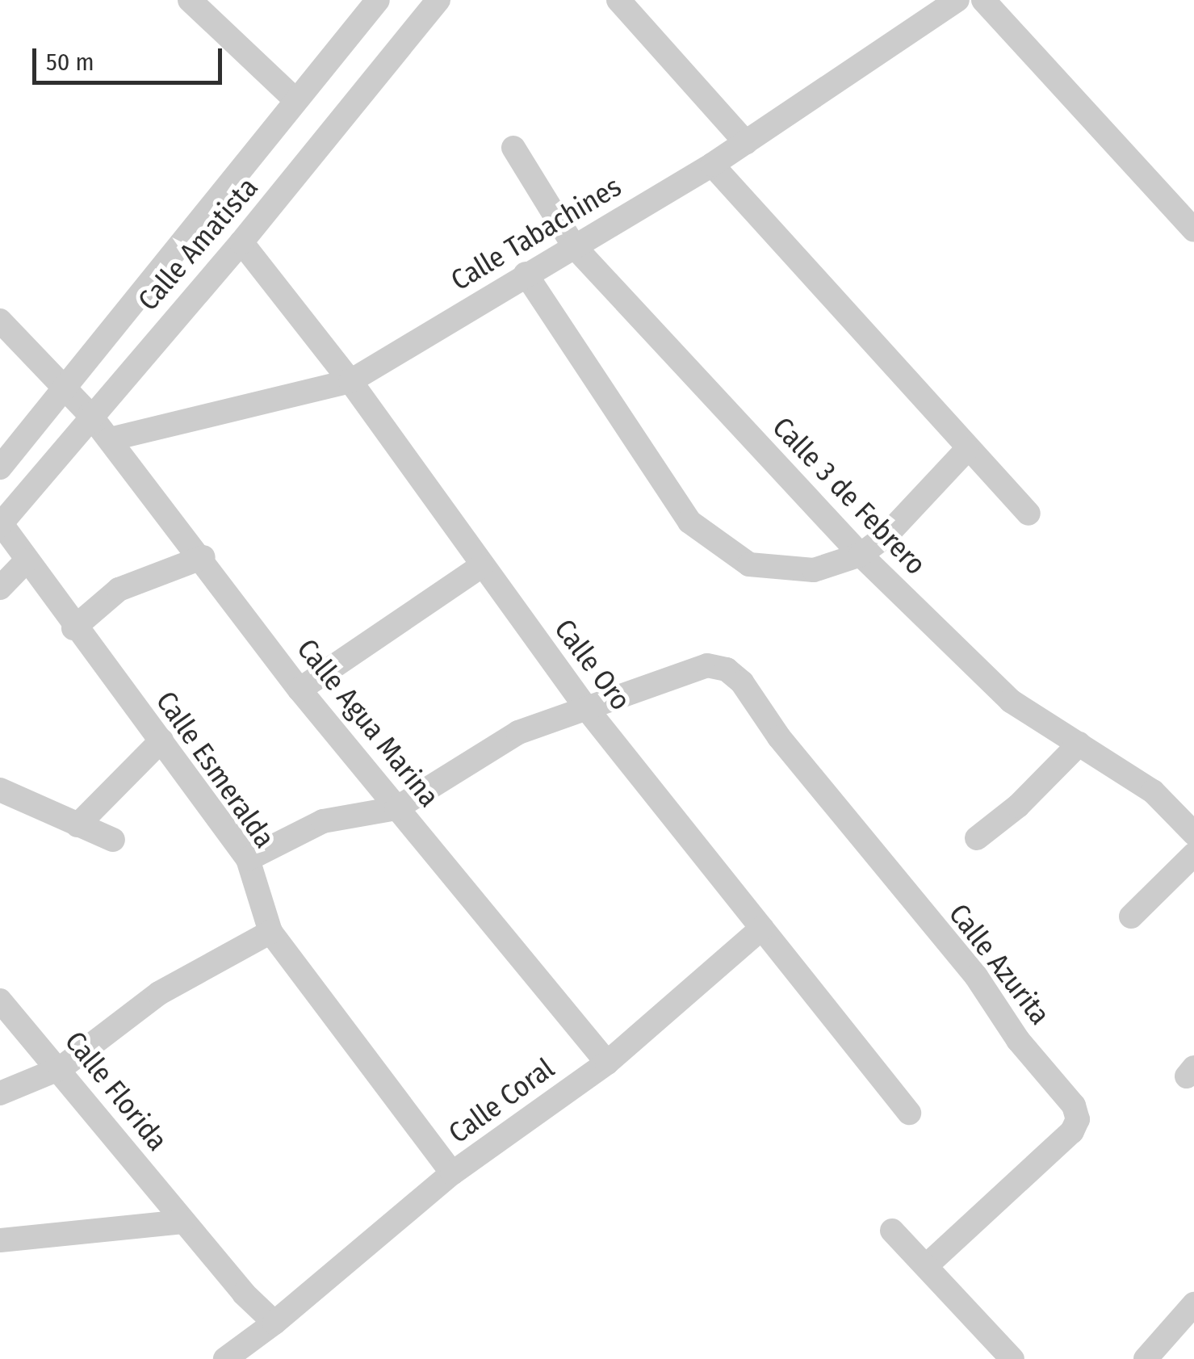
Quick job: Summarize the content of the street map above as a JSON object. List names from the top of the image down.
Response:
{
  "streets": {
    "street": [
      "Calle Tabachines",
      "Calle Amatista",
      "Calle 3 de Febrero",
      "Calle Oro",
      "Calle Agua Marina",
      "Calle Esmeralda",
      "Calle Azurita",
      "Calle Florida",
      "Calle Coral"
    ]
  },
  "crossings": [
    ["Calle Tabachines", "Calle 3 de Febrero"],
    ["Calle Tabachines", "Calle Oro"],
    ["Calle Tabachines", "Calle Agua Marina"],
    ["Calle Amatista", "Calle Oro"],
    ["Calle Amatista", "Calle Agua Marina"],
    ["Calle Amatista", "Calle Esmeralda"],
    ["Calle Oro", "Calle Azurita"],
    ["Calle Oro", "Calle Coral"],
    ["Calle Agua Marina", "Calle Coral"],
    ["Calle Esmeralda", "Calle Coral"],
    ["Calle Florida", "Calle Coral"]
  ],
  "scale_bar": "50 m"
}
